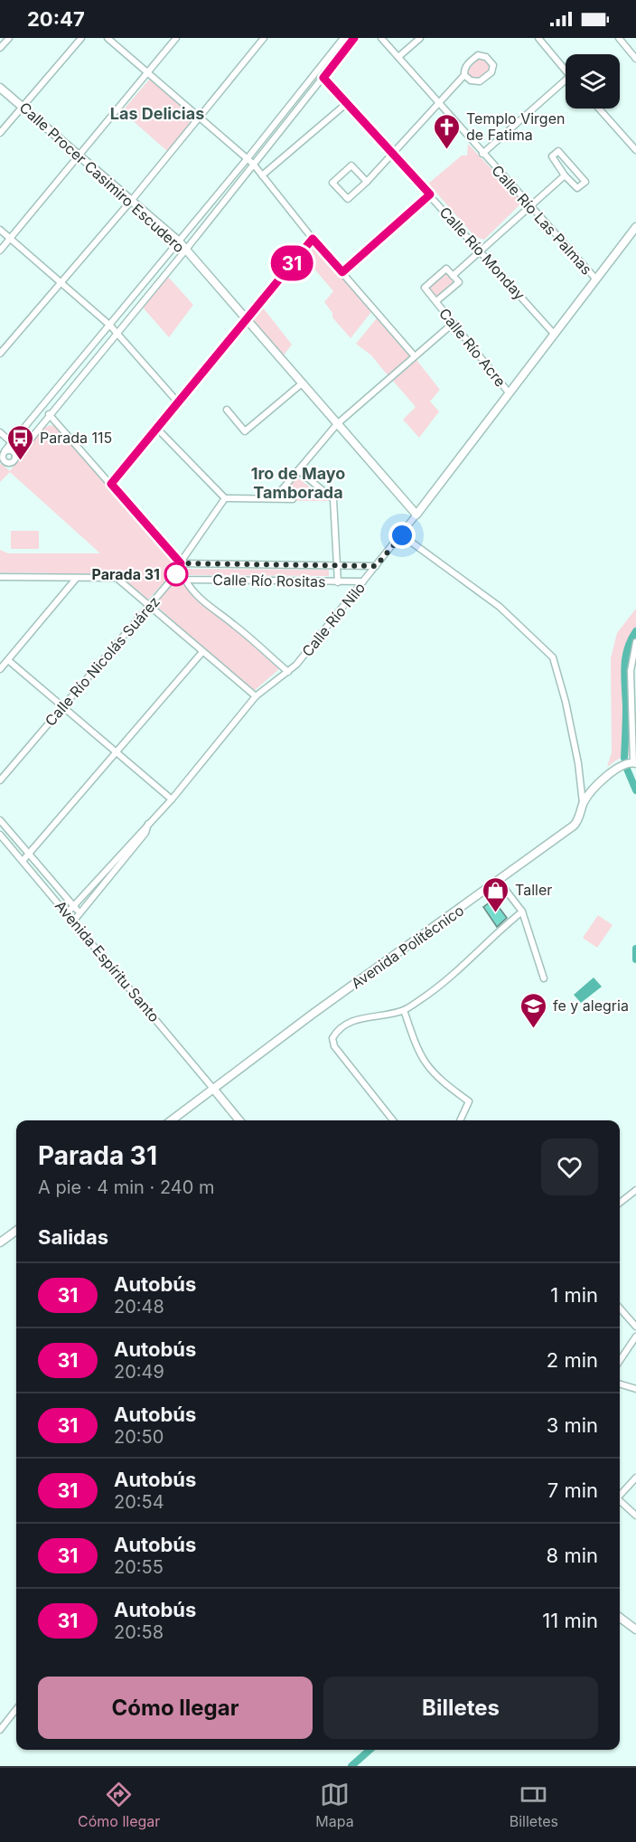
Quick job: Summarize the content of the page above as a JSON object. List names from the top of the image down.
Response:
{
  "streets": {
    "main road": ["Calle Procer Casimiro Escudero", "Calle Río Nilo", "Avenida Politécnico"],
    "street": [
      "Calle Río Las Palmas",
      "Calle Río Monday",
      "Calle Río Acre",
      "Calle Río Rositas",
      "Calle Río Nicolás Suárez",
      "Avenida Espíritu Santo"
    ]
  },
  "crossings": [
    ["Calle Procer Casimiro Escudero", "Calle Río Nilo"],
    ["Calle Río Las Palmas", "Calle Río Nilo"],
    ["Calle Río Monday", "Calle Río Nilo"],
    ["Calle Río Acre", "Calle Río Nilo"],
    ["Calle Río Rositas", "Calle Río Nilo"],
    ["Calle Río Rositas", "Calle Río Nicolás Suárez"],
    ["Calle Río Nilo", "Avenida Espíritu Santo"],
    ["Avenida Politécnico", "Avenida Espíritu Santo"]
  ],
  "districts": ["Las Delicias", "1ro de Mayo Tamborada"],
  "places": {
    "church": ["Templo Virgen de Fatima"],
    "bus stop": ["Parada 115"],
    "other": ["Parada 31"],
    "shop": ["Taller"],
    "school or university": ["fe y alegria"]
  },
  "lines": ["bus line 31"],
  "page": {
    "status": "20:47",
    "on_map": "31",
    "heading": [
      ["Parada 31", "A pie · 4 min · 240 m"],
      "Salidas"
    ],
    "list": [
      {
        "mark": "31",
        "name": "Autobús",
        "note": "20:48",
        "value": "1 min"
      },
      {
        "mark": "31",
        "name": "Autobús",
        "note": "20:49",
        "value": "2 min"
      },
      {
        "mark": "31",
        "name": "Autobús",
        "note": "20:50",
        "value": "3 min"
      },
      {
        "mark": "31",
        "name": "Autobús",
        "note": "20:54",
        "value": "7 min"
      },
      {
        "mark": "31",
        "name": "Autobús",
        "note": "20:55",
        "value": "8 min"
      },
      {
        "mark": "31",
        "name": "Autobús",
        "note": "20:58",
        "value": "11 min"
      }
    ],
    "buttons": ["Cómo llegar", "Billetes"],
    "tabs": ["Cómo llegar", "Mapa", "Billetes"]
  }
}
